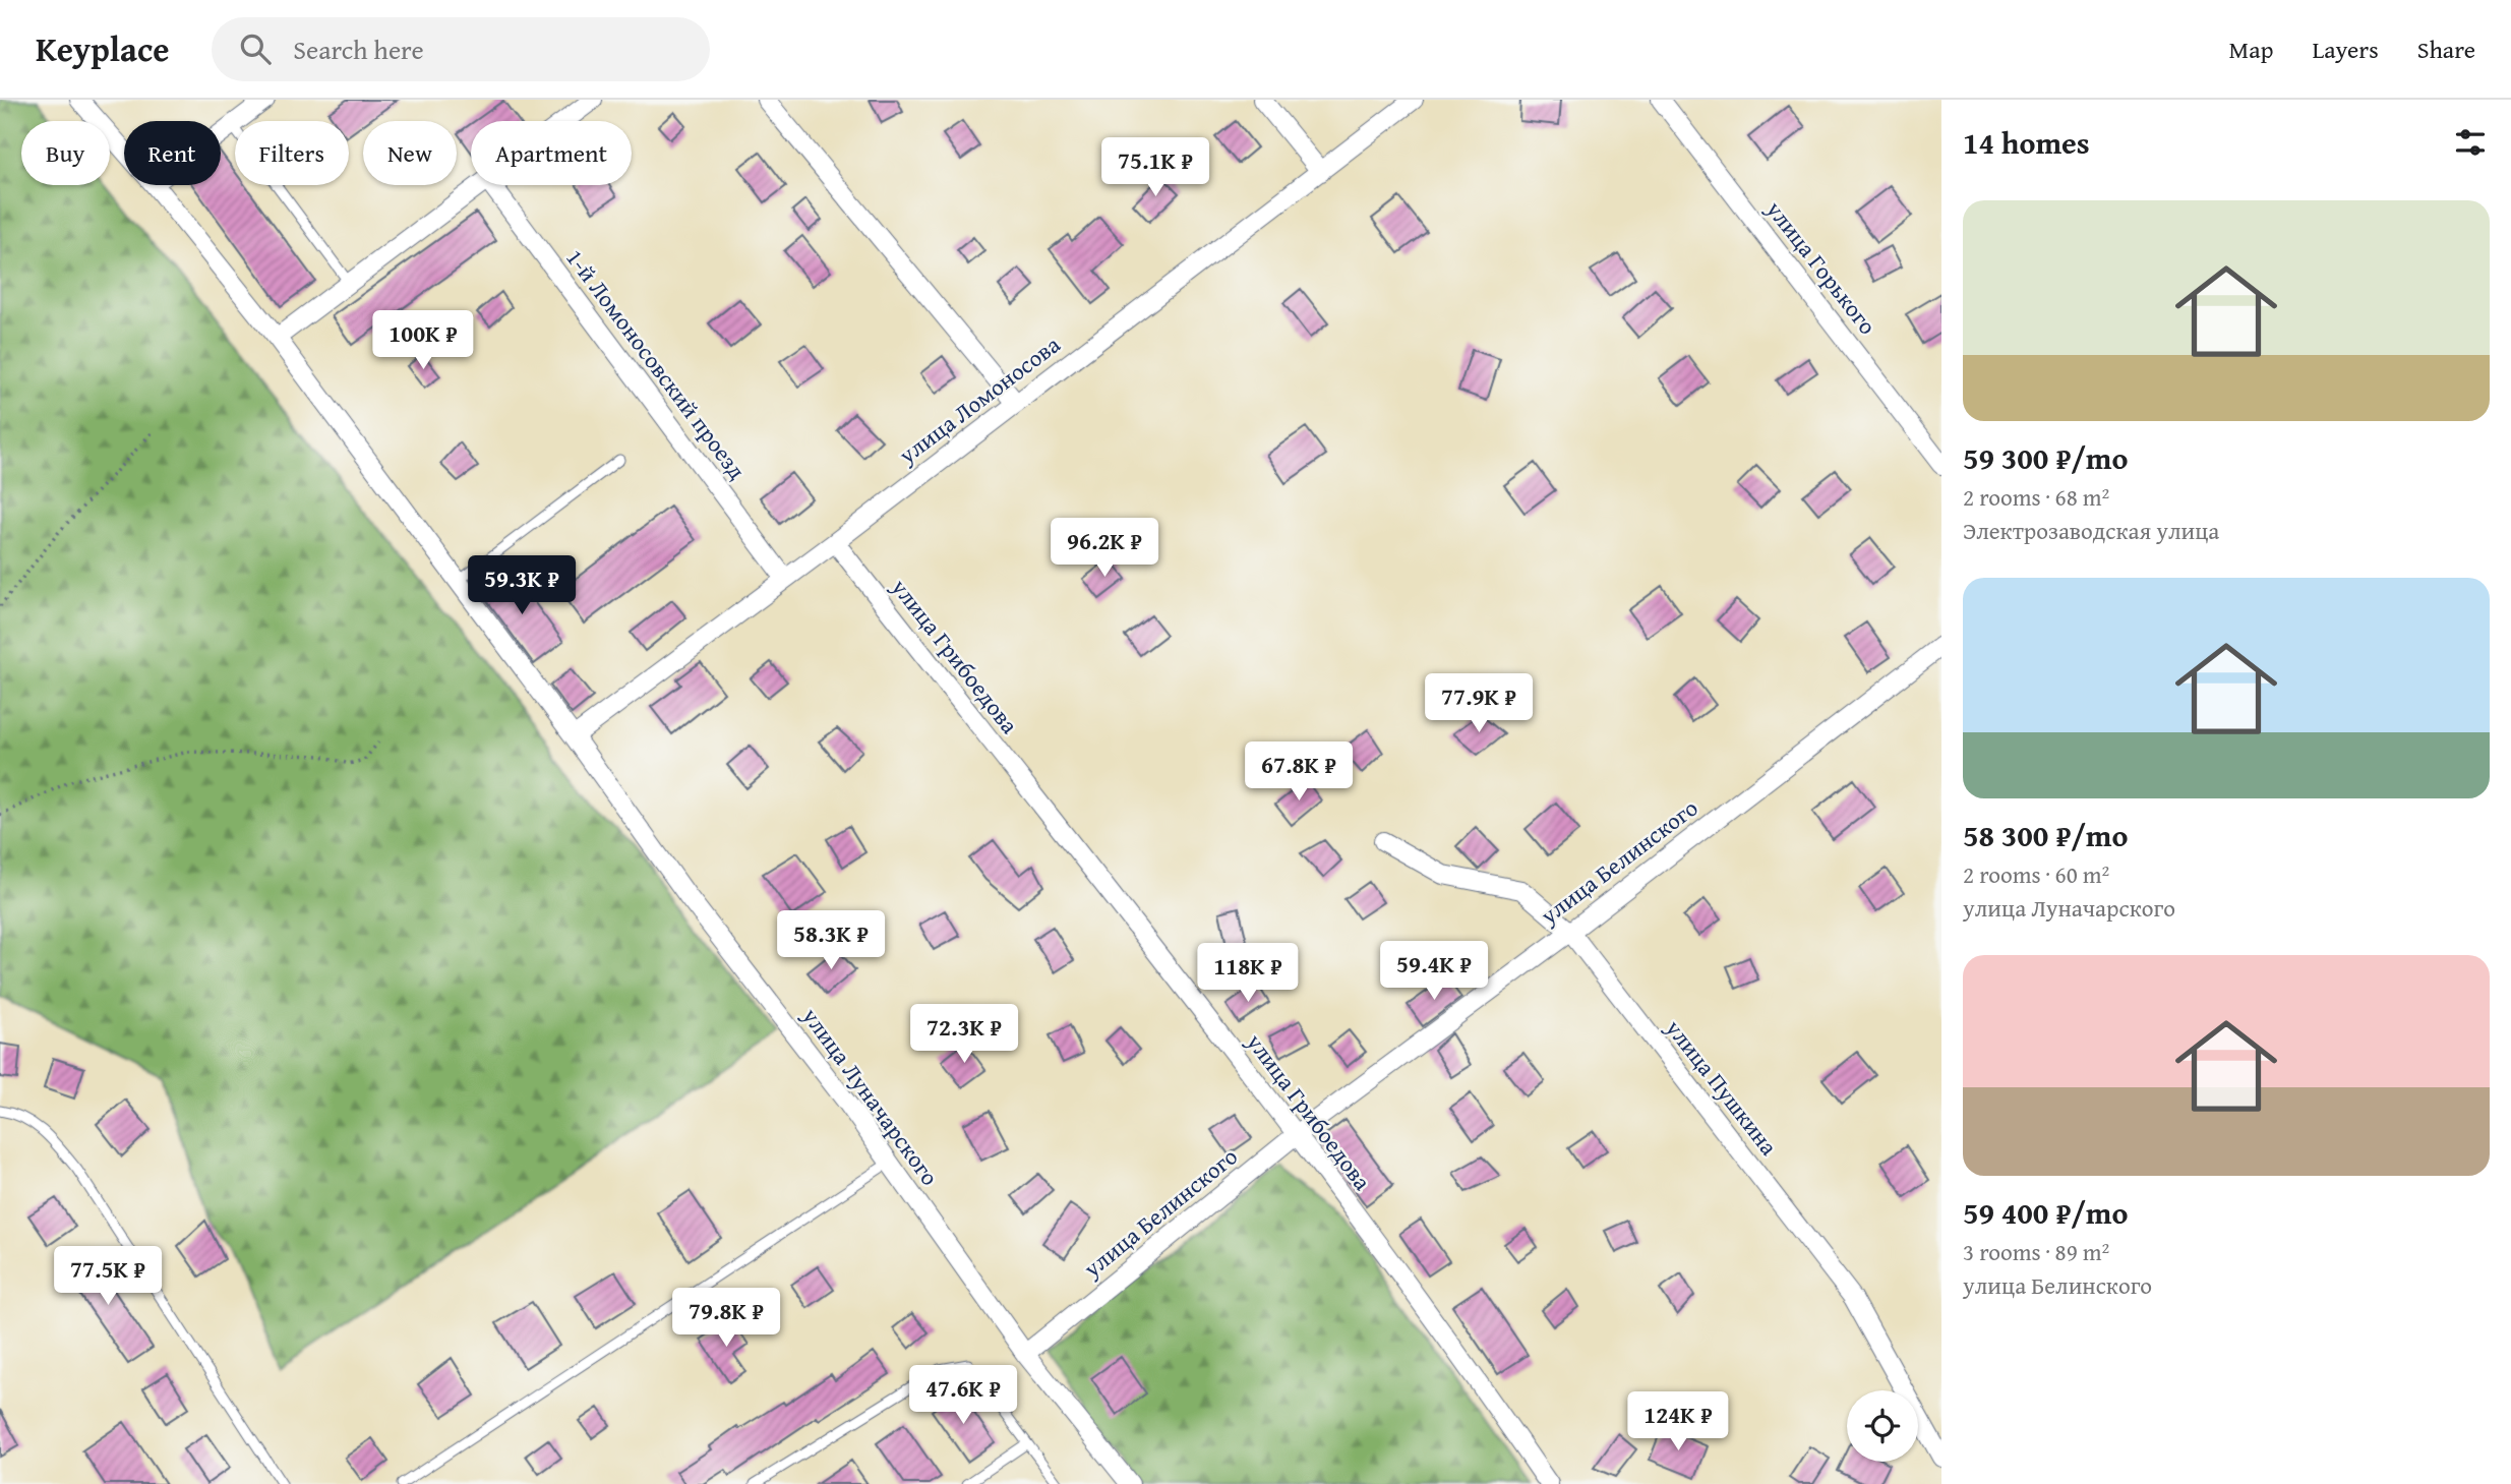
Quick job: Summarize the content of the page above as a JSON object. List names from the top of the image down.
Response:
{
  "streets": {
    "street": [
      "улица Горького",
      "1-й Ломоносовский проезд",
      "улица Ломоносова",
      "улица Грибоедова",
      "улица Белинского",
      "улица Пушкина",
      "улица Луначарского"
    ]
  },
  "crossings": [
    ["1-й Ломоносовский проезд", "улица Ломоносова"],
    ["улица Ломоносова", "улица Грибоедова"],
    ["улица Ломоносова", "улица Луначарского"],
    ["улица Грибоедова", "улица Белинского"],
    ["улица Белинского", "улица Пушкина"],
    ["улица Белинского", "улица Луначарского"]
  ],
  "page": {
    "header": "Keyplace",
    "search": "Search here",
    "nav": ["Map", "Layers", "Share"],
    "heading": "14 homes",
    "chip": [
      "Buy",
      "Rent",
      "Filters",
      "New",
      "Apartment"
    ],
    "price": [
      "75.1K ₽",
      "100K ₽",
      "96.2K ₽",
      "59.3K ₽",
      "77.9K ₽",
      "67.8K ₽",
      "58.3K ₽",
      "59.4K ₽",
      "118K ₽",
      "72.3K ₽",
      "77.5K ₽",
      "79.8K ₽",
      "47.6K ₽",
      "124K ₽"
    ],
    "list": [
      {
        "name": "59 300 ₽/mo",
        "note": "2 rooms · 68 m² · Электрозаводская улица"
      },
      {
        "name": "58 300 ₽/mo",
        "note": "2 rooms · 60 m² · улица Луначарского"
      },
      {
        "name": "59 400 ₽/mo",
        "note": "3 rooms · 89 m² · улица Белинского"
      }
    ]
  }
}
